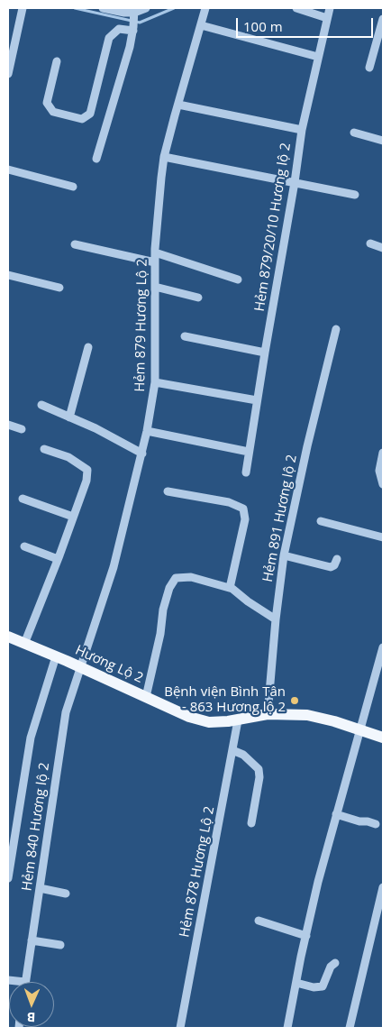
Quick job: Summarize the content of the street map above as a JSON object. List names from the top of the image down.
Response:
{
  "streets": {
    "main road": ["Hương Lộ 2"],
    "street": [
      "Hẻm 879/20/10 Hương lộ 2",
      "Hẻm 879 Hương Lộ 2",
      "Hẻm 891 Hương lộ 2",
      "Hẻm 840 Hương lộ 2",
      "Hẻm 878 Hương Lộ 2"
    ]
  },
  "crossings": [
    ["Hẻm 879 Hương Lộ 2", "Hương Lộ 2"],
    ["Hẻm 879 Hương Lộ 2", "Hẻm 840 Hương lộ 2"],
    ["Hẻm 891 Hương lộ 2", "Hương Lộ 2"],
    ["Hẻm 891 Hương lộ 2", "Hẻm 878 Hương Lộ 2"],
    ["Hương Lộ 2", "Hẻm 840 Hương lộ 2"],
    ["Hương Lộ 2", "Hẻm 878 Hương Lộ 2"]
  ],
  "places": ["Bệnh viện Bình Tân - 863 Hương lộ 2"],
  "scale_bar": "100 m",
  "north": "bottom"
}
